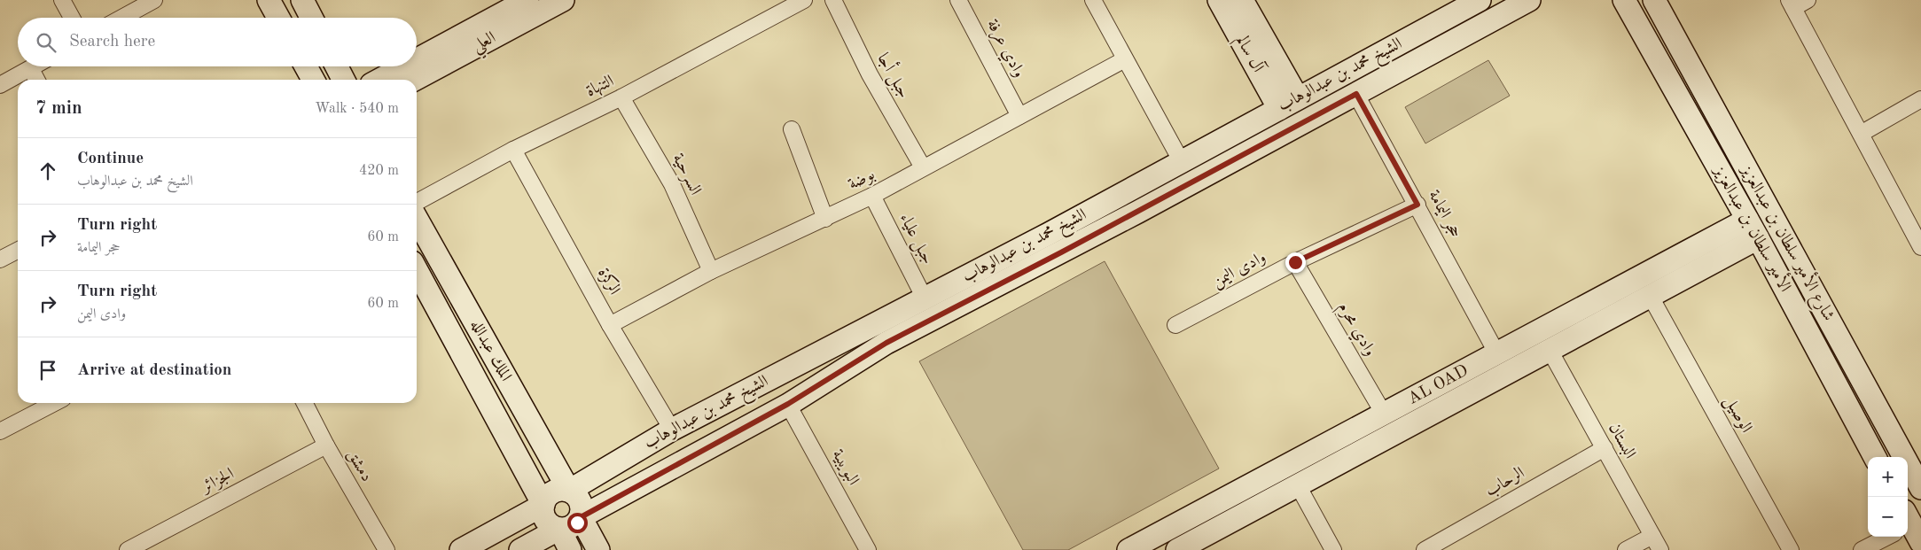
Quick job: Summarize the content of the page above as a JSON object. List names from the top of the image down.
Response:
{
  "streets": {
    "street": [
      "العلي",
      "وادي عرفة",
      "آل سالم",
      "الشيخ محمد بن عبدالوهاب",
      "جبل أجا",
      "التنهاة",
      "السرحية",
      "بوضة",
      "حجر اليمامة",
      "الأمير سلطان بن عبدالعزيز",
      "جبل علياء",
      "شارع الأمير سلطان بن عبدالعزيز",
      "وادى اليمن",
      "الركزة",
      "وادي محرم",
      "الملك عبدالله",
      "AL OAD",
      "الوصيل",
      "البستان",
      "دمشق",
      "البويبية",
      "الجزائر",
      "الرحاب"
    ]
  },
  "crossings": [
    ["وادي عرفة", "بوضة"],
    ["آل سالم", "الشيخ محمد بن عبدالوهاب"],
    ["الشيخ محمد بن عبدالوهاب", "حجر اليمامة"],
    ["الشيخ محمد بن عبدالوهاب", "جبل علياء"],
    ["الشيخ محمد بن عبدالوهاب", "الركزة"],
    ["الشيخ محمد بن عبدالوهاب", "الملك عبدالله"],
    ["الشيخ محمد بن عبدالوهاب", "البويبية"],
    ["جبل أجا", "بوضة"],
    ["التنهاة", "السرحية"],
    ["التنهاة", "الركزة"],
    ["السرحية", "بوضة"],
    ["بوضة", "جبل علياء"],
    ["بوضة", "الركزة"],
    ["حجر اليمامة", "وادى اليمن"],
    ["حجر اليمامة", "AL OAD"],
    ["الأمير سلطان بن عبدالعزيز", "AL OAD"],
    ["وادى اليمن", "وادي محرم"],
    ["وادي محرم", "AL OAD"],
    ["AL OAD", "الوصيل"],
    ["AL OAD", "البستان"],
    ["البستان", "الرحاب"],
    ["دمشق", "الجزائر"]
  ],
  "page": {
    "search": "Search here",
    "heading": ["7 min", "Walk · 540 m"],
    "list": [
      ["Continue", "الشيخ محمد بن عبدالوهاب", "420 m"],
      ["Turn right", "حجر اليمامة", "60 m"],
      ["Turn right", "وادى اليمن", "60 m"],
      "Arrive at destination"
    ],
    "map_buttons": ["+", "−"]
  }
}
